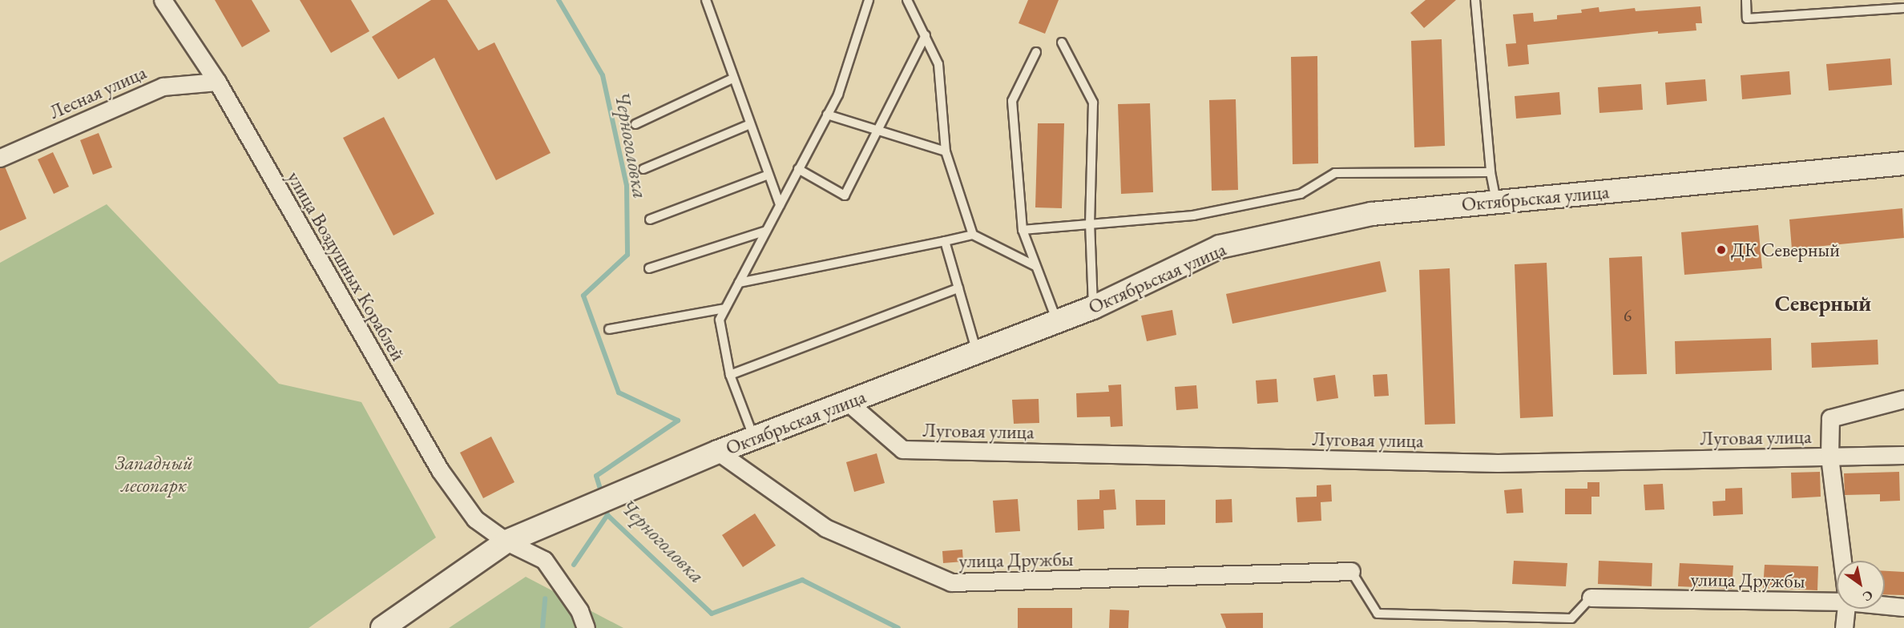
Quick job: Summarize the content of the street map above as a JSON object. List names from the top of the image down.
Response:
{
  "streets": {
    "street": [
      "Лесная улица",
      "Октябрьская улица",
      "улица Воздушных Кораблей",
      "Луговая улица",
      "улица Дружбы"
    ]
  },
  "crossings": [
    ["Лесная улица", "улица Воздушных Кораблей"],
    ["Октябрьская улица", "улица Воздушных Кораблей"],
    ["Октябрьская улица", "Луговая улица"],
    ["Октябрьская улица", "улица Дружбы"]
  ],
  "districts": ["Северный"],
  "water": ["Черноголовка"],
  "parks": ["Западный лесопарк"],
  "places": ["ДК Северный"],
  "house_numbers": ["6"],
  "north": "bottom right"
}
